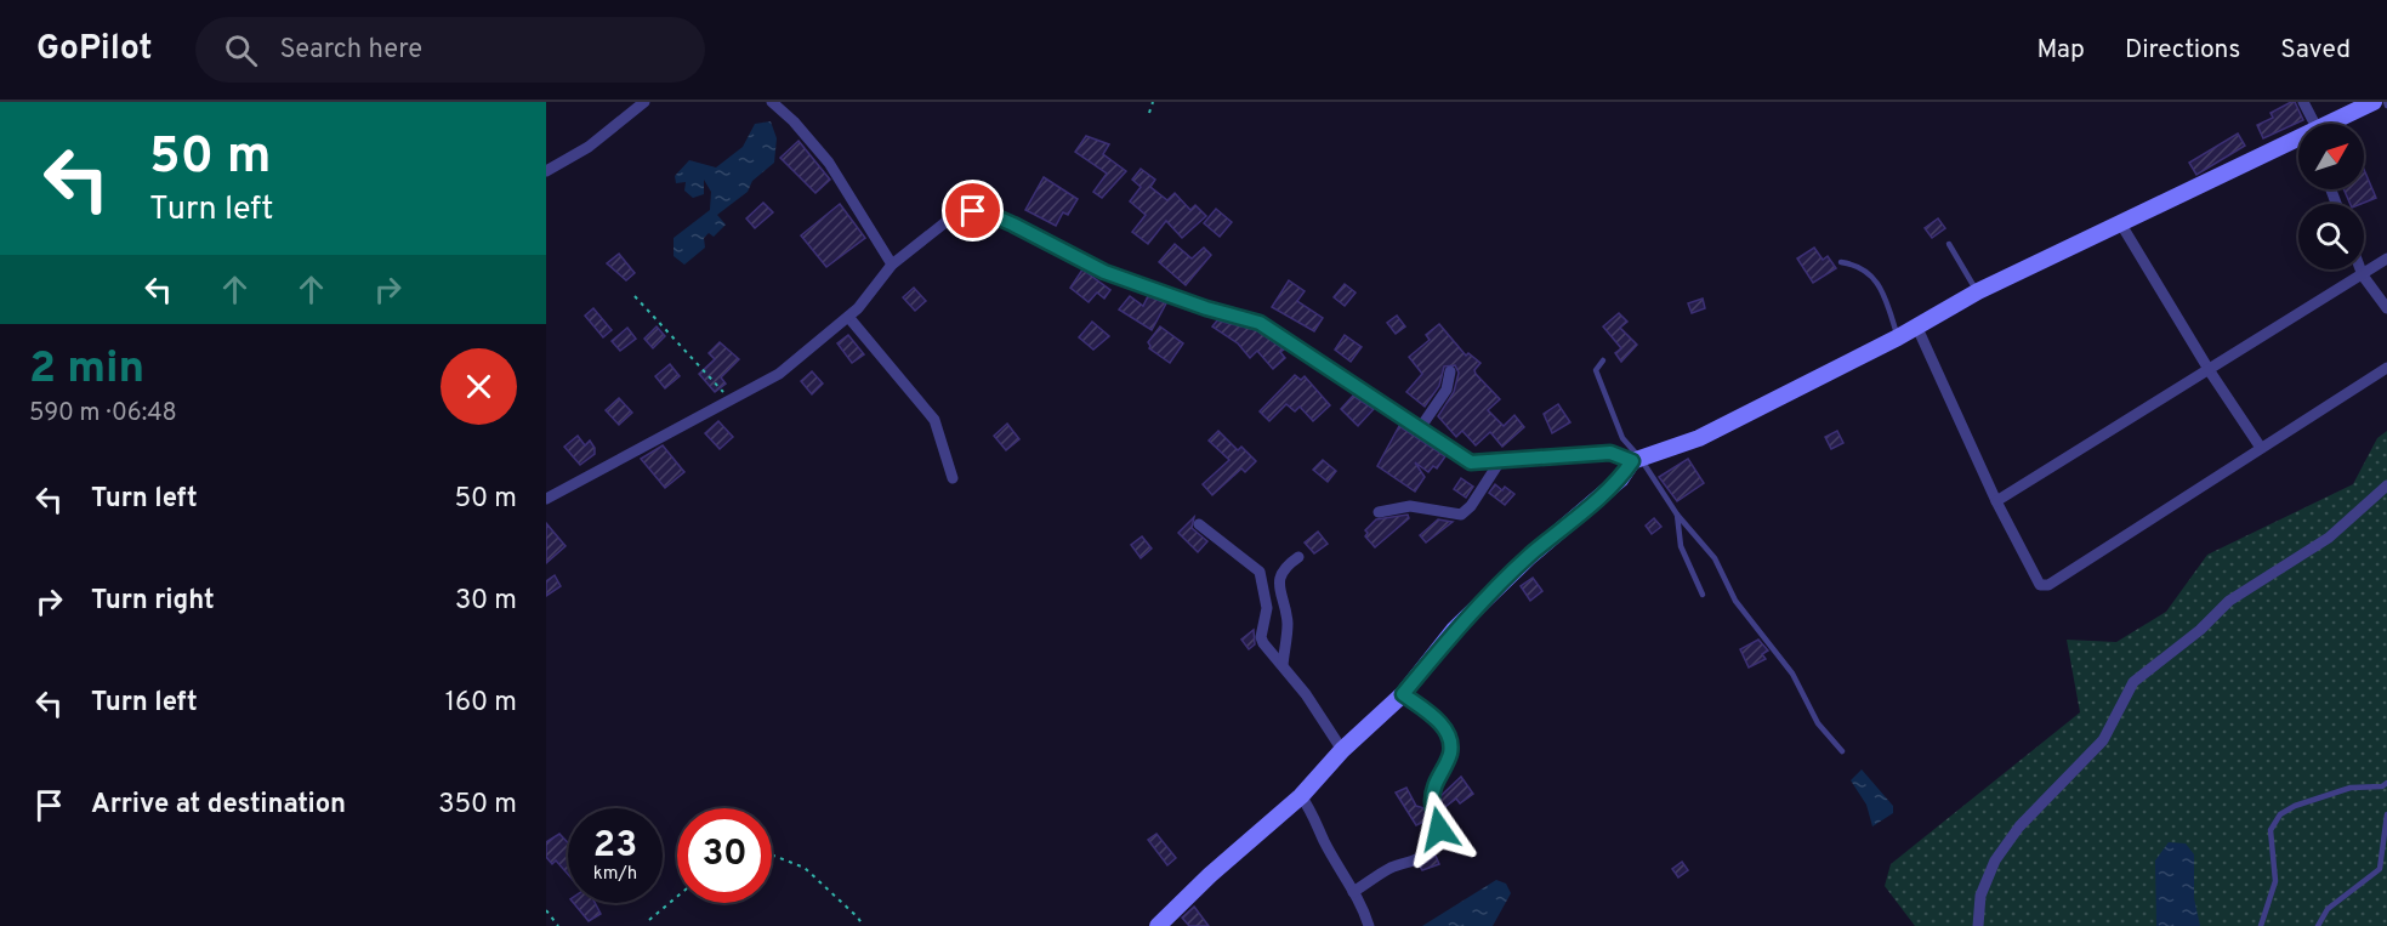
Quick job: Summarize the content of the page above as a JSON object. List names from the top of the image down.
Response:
{
  "north": "top right",
  "page": {
    "header": "GoPilot",
    "search": "Search here",
    "nav": ["Map", "Directions", "Saved"],
    "turn": ["50 m", "Turn left"],
    "heading": ["2 min", "590 m · 06:48"],
    "list": [
      {
        "name": "Turn left",
        "value": "50 m"
      },
      {
        "name": "Turn right",
        "value": "30 m"
      },
      {
        "name": "Turn left",
        "value": "160 m"
      },
      {
        "name": "Arrive at destination",
        "value": "350 m"
      }
    ],
    "speed": "23 km/h",
    "limit": "30"
  }
}
